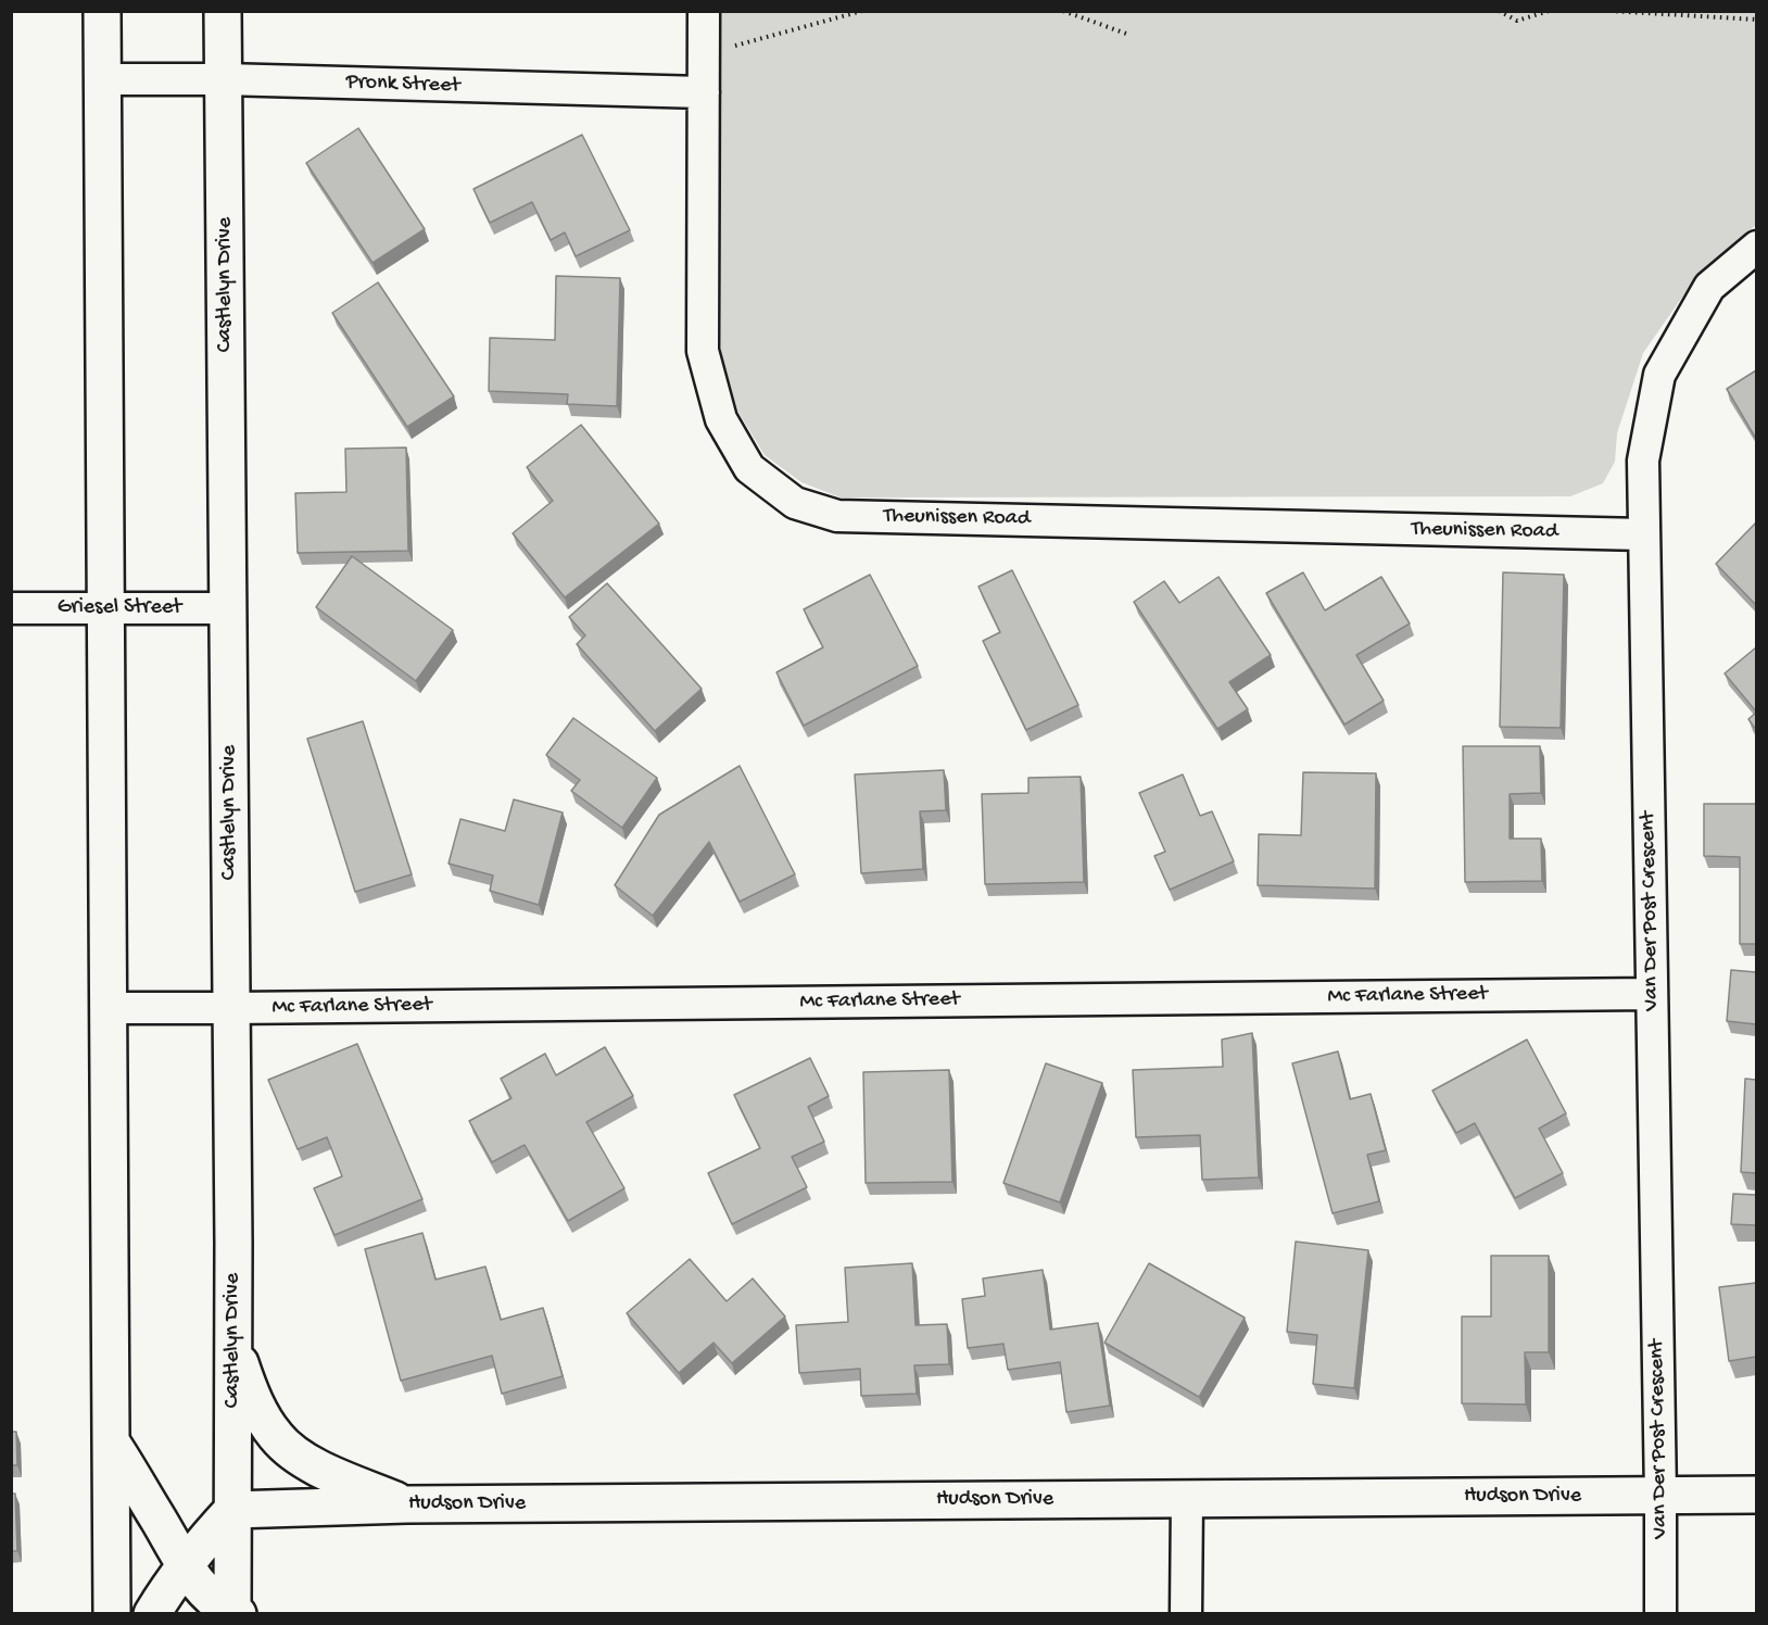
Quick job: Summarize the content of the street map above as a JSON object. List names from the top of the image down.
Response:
{
  "streets": {
    "street": [
      "Pronk Street",
      "Castlelyn Drive",
      "Theunissen Road",
      "Griesel Street",
      "Van Der Post Crescent",
      "Mc Farlane Street",
      "Hudson Drive"
    ]
  },
  "crossings": [
    ["Pronk Street", "Castlelyn Drive"],
    ["Pronk Street", "Theunissen Road"],
    ["Castlelyn Drive", "Griesel Street"],
    ["Castlelyn Drive", "Mc Farlane Street"],
    ["Castlelyn Drive", "Hudson Drive"],
    ["Theunissen Road", "Van Der Post Crescent"],
    ["Van Der Post Crescent", "Mc Farlane Street"],
    ["Van Der Post Crescent", "Hudson Drive"]
  ]
}
